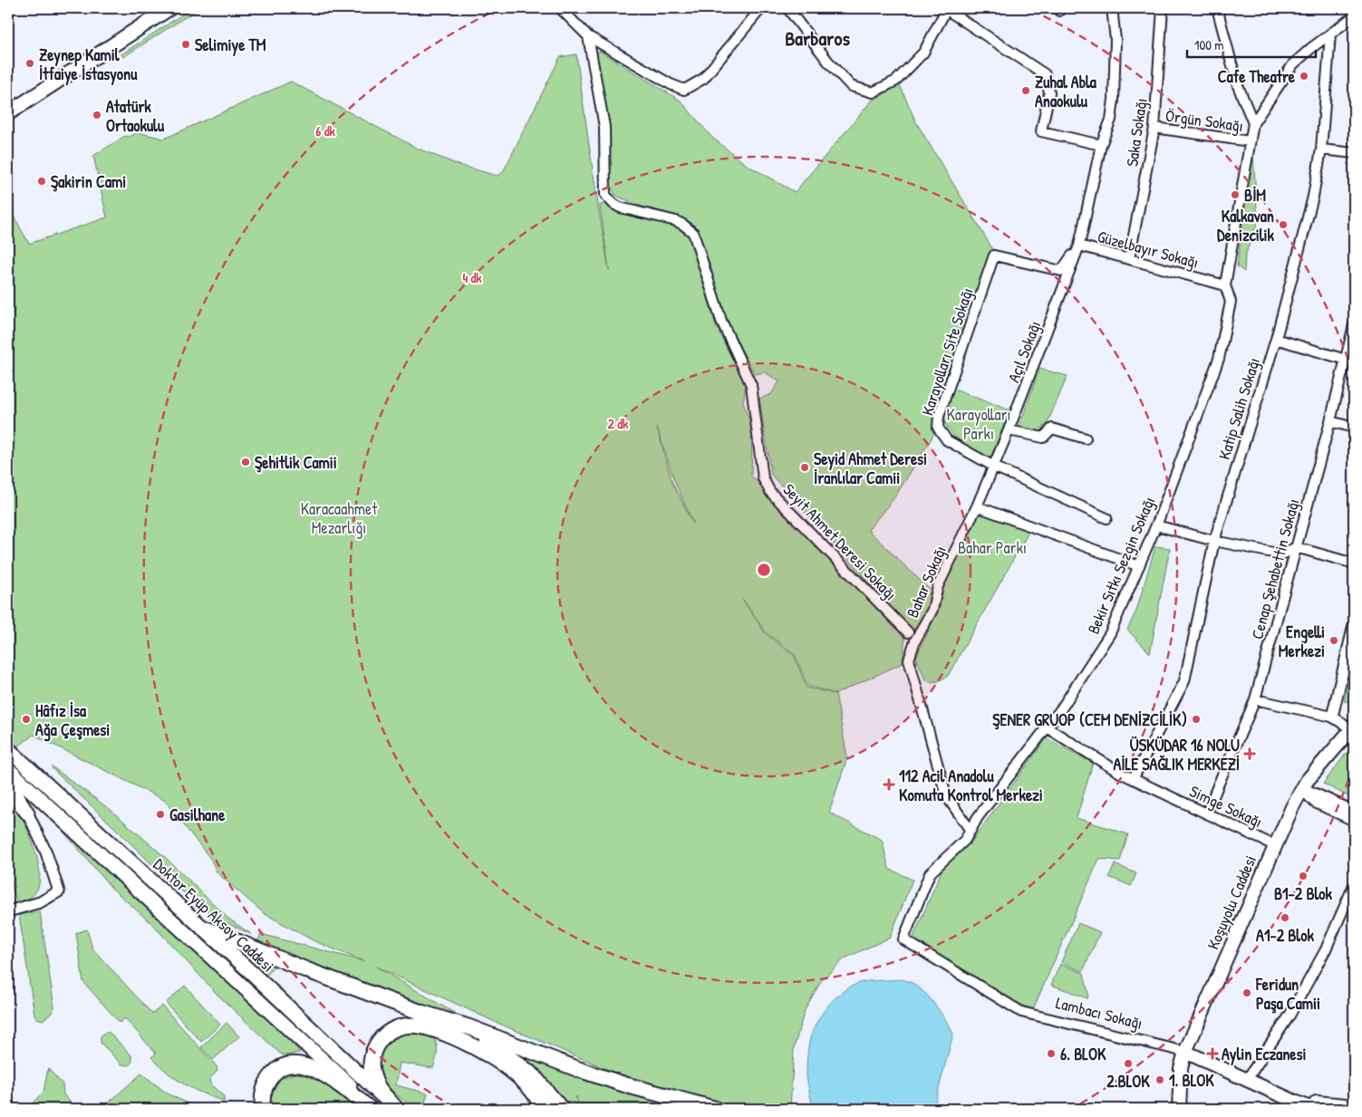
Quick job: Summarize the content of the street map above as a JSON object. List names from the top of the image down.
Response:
{
  "streets": {
    "main road": ["Koşuyolu Caddesi", "Doktor Eyüp Aksoy Caddesi", "Lambacı Sokağı"],
    "street": [
      "Örgün Sokağı",
      "Saka Sokağı",
      "Güzelbayır Sokağı",
      "Karayolları Site Sokağı",
      "Açıl Sokağı",
      "Katip Salih Sokağı",
      "Seyit Ahmet Deresi Sokağı",
      "Bekir Sıtkı Sezgin Sokağı",
      "Cenap Şehabettin Sokağı",
      "Bahar Sokağı",
      "Simge Sokağı"
    ]
  },
  "crossings": [
    ["Örgün Sokağı", "Saka Sokağı"],
    ["Saka Sokağı", "Güzelbayır Sokağı"],
    ["Güzelbayır Sokağı", "Karayolları Site Sokağı"],
    ["Güzelbayır Sokağı", "Açıl Sokağı"],
    ["Güzelbayır Sokağı", "Bekir Sıtkı Sezgin Sokağı"],
    ["Karayolları Site Sokağı", "Açıl Sokağı"],
    ["Katip Salih Sokağı", "Simge Sokağı"],
    ["Bekir Sıtkı Sezgin Sokağı", "Bahar Sokağı"],
    ["Bekir Sıtkı Sezgin Sokağı", "Simge Sokağı"],
    ["Bekir Sıtkı Sezgin Sokağı", "Lambacı Sokağı"],
    ["Cenap Şehabettin Sokağı", "Simge Sokağı"],
    ["Simge Sokağı", "Koşuyolu Caddesi"],
    ["Koşuyolu Caddesi", "Lambacı Sokağı"]
  ],
  "districts": ["Barbaros"],
  "parks": ["Karayolları Parkı", "Karacaahmet Mezarlığı", "Bahar Parkı"],
  "places": {
    "other": [
      "Selimiye TM",
      "Zeynep Kamil İtfaiye İstasyonu",
      "Cafe Theatre",
      "Zuhal Abla Anaokulu",
      "Atatürk Ortaokulu",
      "Şakirin Cami",
      "BİM",
      "Kalkavan Denizcilik",
      "Şehitlik Camii",
      "Seyid Ahmet Deresi İranlılar Camii",
      "Engelli Merkezi",
      "Hâfız İsa Ağa Çeşmesi",
      "ŞENER GRUOP (CEM DENİZCİLİK)",
      "Gasilhane",
      "B1-2 Blok",
      "A1-2 Blok",
      "Feridun Paşa Camii",
      "6. BLOK",
      "2.BLOK",
      "1. BLOK"
    ],
    "health": ["ÜSKÜDAR 16 NOLU AİLE SAĞLIK MERKEZİ", "112 Acil Anadolu Komuta Kontrol Merkezi", "Aylin Eczanesi"]
  },
  "scale_bar": "100 m",
  "rings": ["6 dk", "4 dk", "2 dk"]
}
